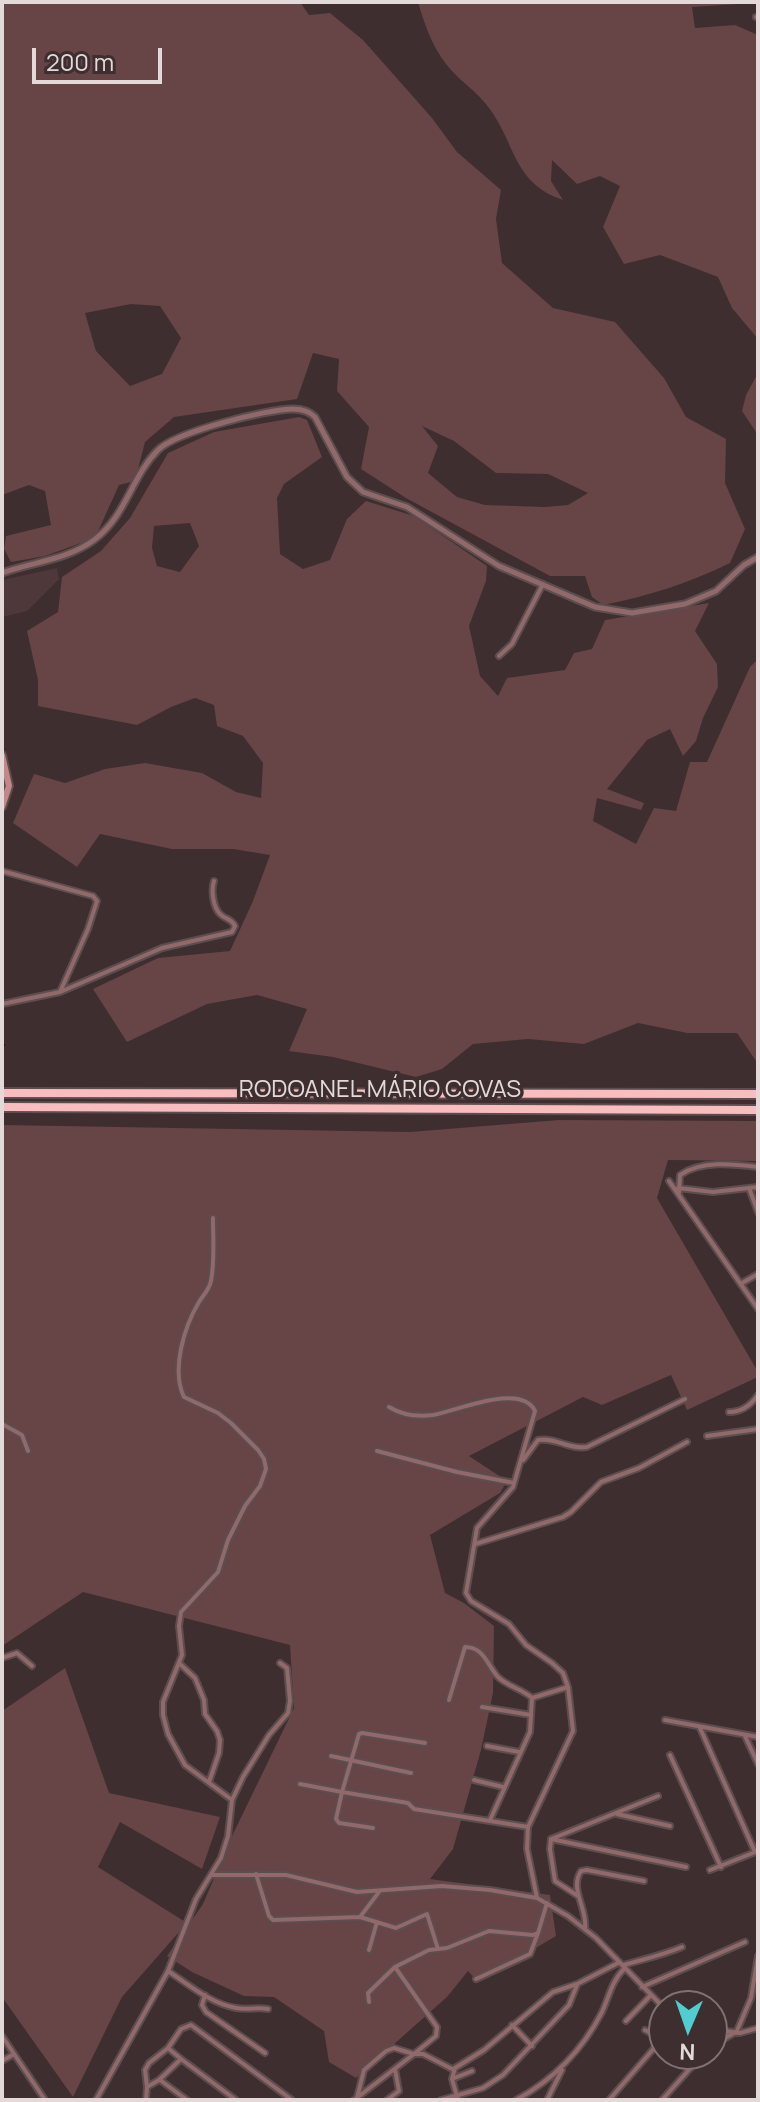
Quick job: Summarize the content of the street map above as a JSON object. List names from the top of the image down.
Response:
{
  "streets": {
    "highway": ["RODOANEL MÁRIO COVAS"]
  },
  "scale_bar": "200 m",
  "north": "bottom"
}
